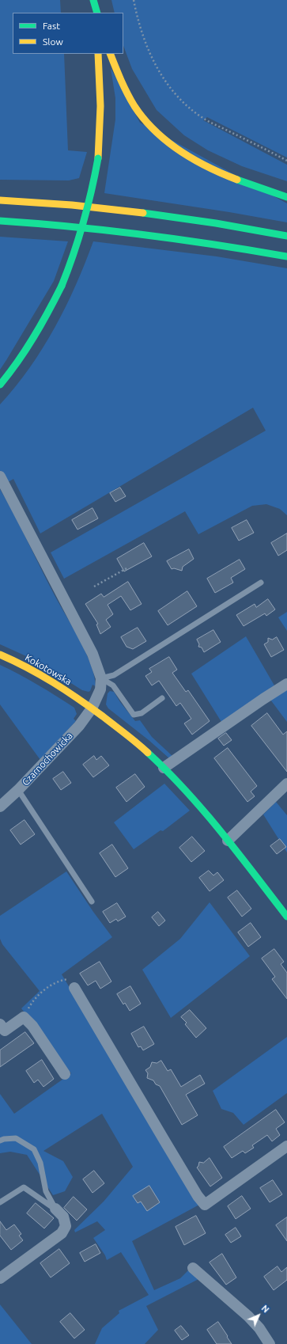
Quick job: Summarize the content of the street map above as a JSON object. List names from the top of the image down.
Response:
{
  "streets": {
    "main road": ["Kokotowska"],
    "street": ["Czarnochowicka"]
  },
  "crossings": [
    ["Kokotowska", "Czarnochowicka"]
  ],
  "legend": ["Fast", "Slow"],
  "north": "top right"
}
